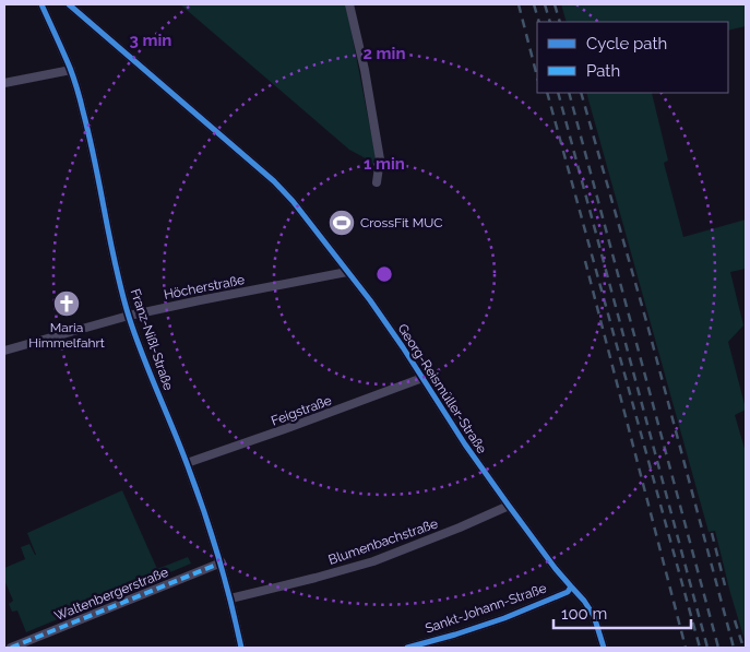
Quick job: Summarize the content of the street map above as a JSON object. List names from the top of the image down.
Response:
{
  "streets": {
    "street": [
      "Höcherstraße",
      "Franz-Nißl-Straße",
      "Georg-Reismüller-Straße",
      "Feigstraße",
      "Blumenbachstraße",
      "Waltenbergerstraße",
      "Sankt-Johann-Straße"
    ]
  },
  "crossings": [
    ["Höcherstraße", "Franz-Nißl-Straße"],
    ["Höcherstraße", "Georg-Reismüller-Straße"],
    ["Franz-Nißl-Straße", "Feigstraße"],
    ["Franz-Nißl-Straße", "Blumenbachstraße"],
    ["Franz-Nißl-Straße", "Waltenbergerstraße"],
    ["Georg-Reismüller-Straße", "Feigstraße"],
    ["Georg-Reismüller-Straße", "Blumenbachstraße"],
    ["Georg-Reismüller-Straße", "Sankt-Johann-Straße"]
  ],
  "places": {
    "sports": ["CrossFit MUC"],
    "church": ["Maria Himmelfahrt"]
  },
  "legend": ["Cycle path", "Path"],
  "scale_bar": "100 m",
  "rings": ["3 min", "2 min", "1 min"]
}
